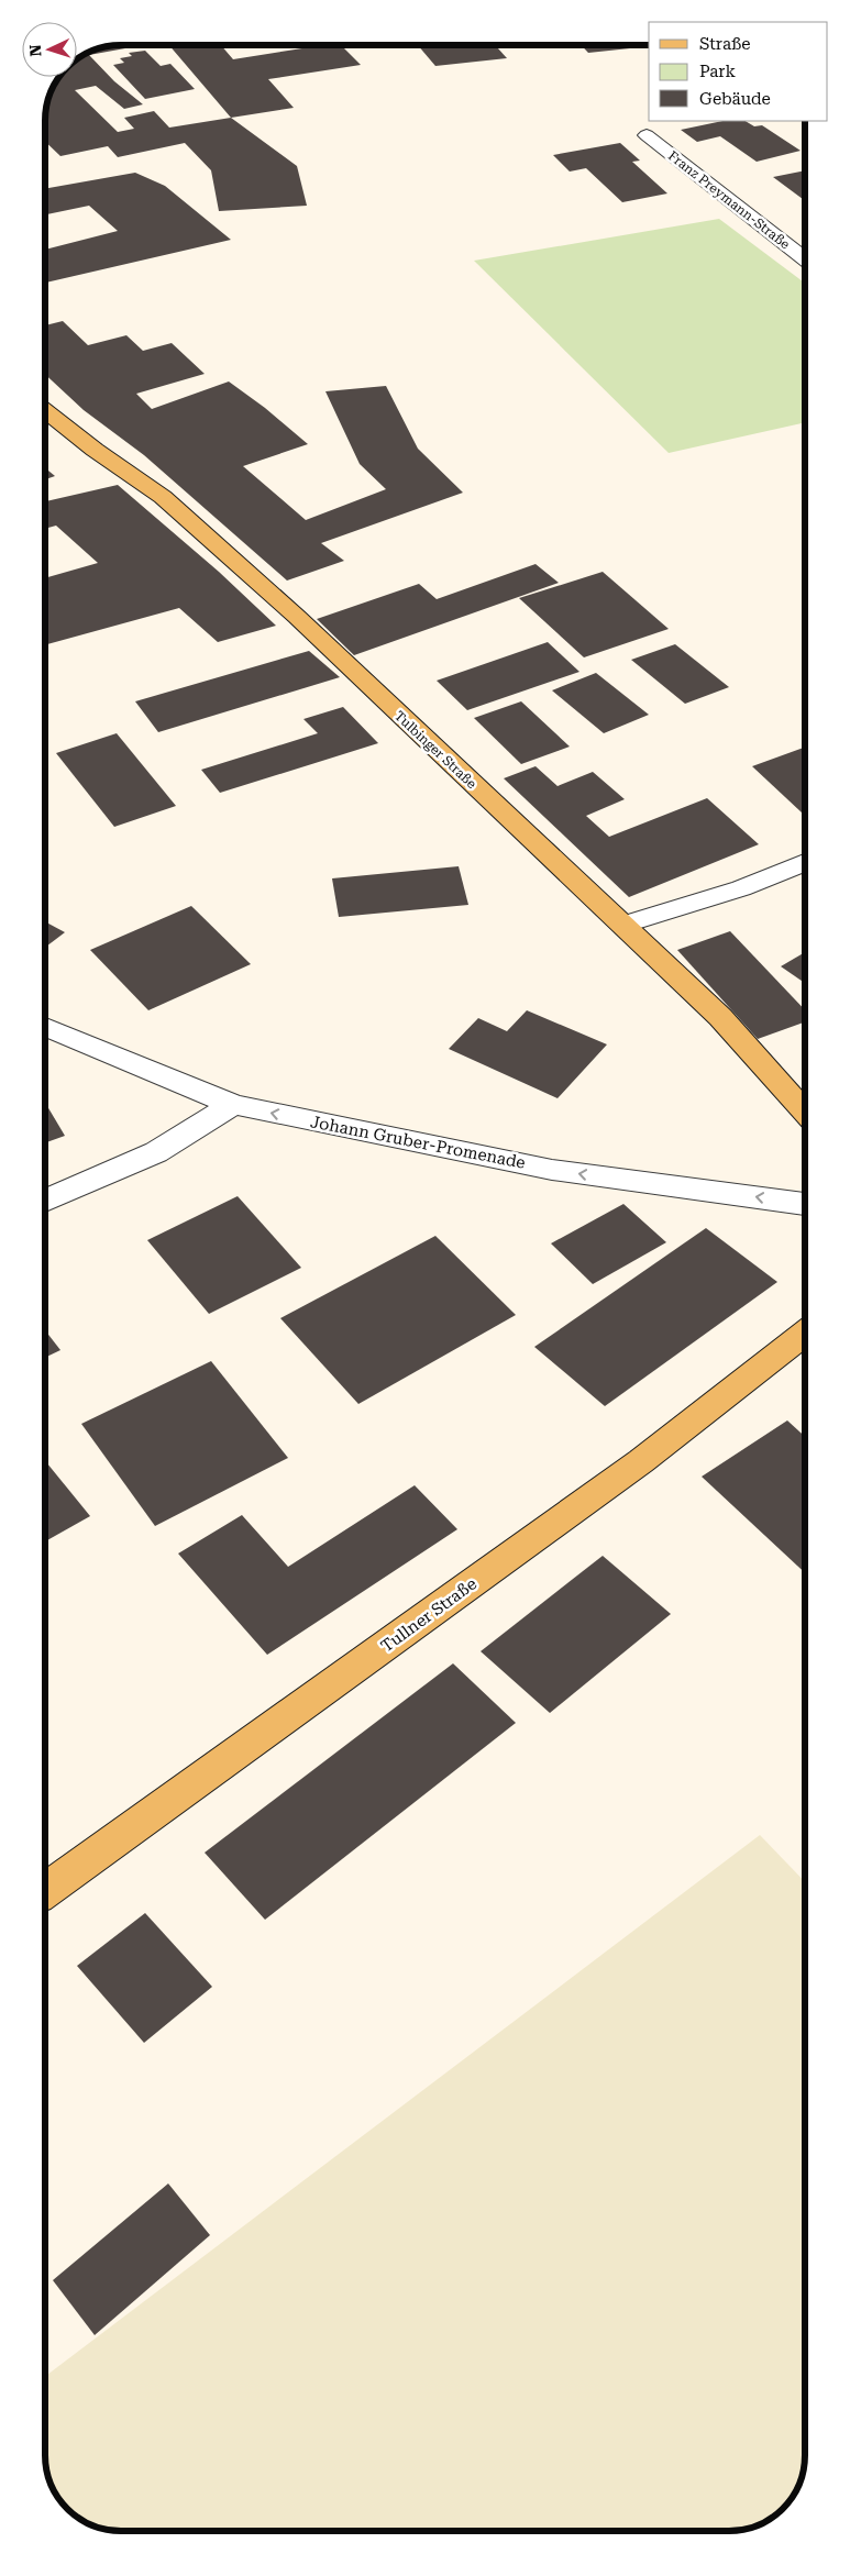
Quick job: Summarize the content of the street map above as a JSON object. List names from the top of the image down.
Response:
{
  "streets": {
    "main road": ["Tulbinger Straße", "Tullner Straße"],
    "street": ["Franz Preymann-Straße", "Johann Gruber-Promenade"]
  },
  "one_way": ["Johann Gruber-Promenade"],
  "legend": ["Straße", "Park", "Gebäude"],
  "north": "left"
}
